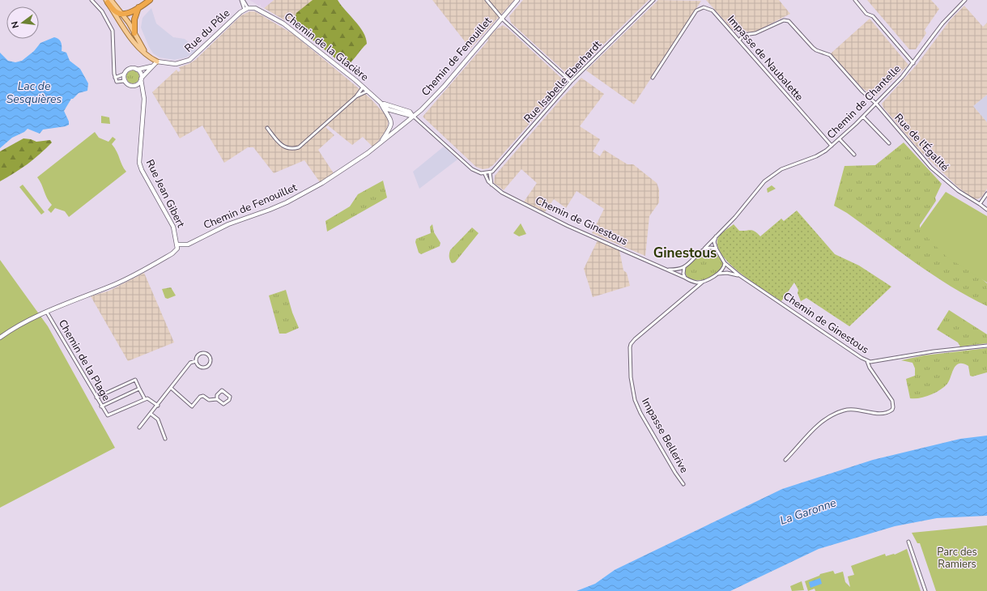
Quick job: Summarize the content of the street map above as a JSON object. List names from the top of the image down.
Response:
{
  "streets": {
    "street": [
      "Rue du Pôle",
      "Chemin de la Glacière",
      "Chemin de Fenouillet",
      "Impasse de Naubalette",
      "Rue Isabelle Eberhardt",
      "Chemin de Chantelle",
      "Rue de l'Égalité",
      "Rue Jean Gibert",
      "Chemin de Ginestous",
      "Chemin de la Plage",
      "Impasse Bellerive"
    ]
  },
  "crossings": [
    ["Rue du Pôle", "Chemin de la Glacière"],
    ["Chemin de la Glacière", "Chemin de Fenouillet"],
    ["Chemin de Fenouillet", "Rue Jean Gibert"],
    ["Impasse de Naubalette", "Chemin de Chantelle"],
    ["Impasse de Naubalette", "Rue de l'Égalité"],
    ["Chemin de Chantelle", "Rue de l'Égalité"],
    ["Chemin de Chantelle", "Chemin de Ginestous"],
    ["Chemin de Chantelle", "Impasse Bellerive"],
    ["Chemin de Ginestous", "Impasse Bellerive"]
  ],
  "districts": ["Ginestous"],
  "water": ["Lac de Sesquières", "La Garonne"],
  "parks": ["Parc des Ramiers"],
  "north": "left"
}
